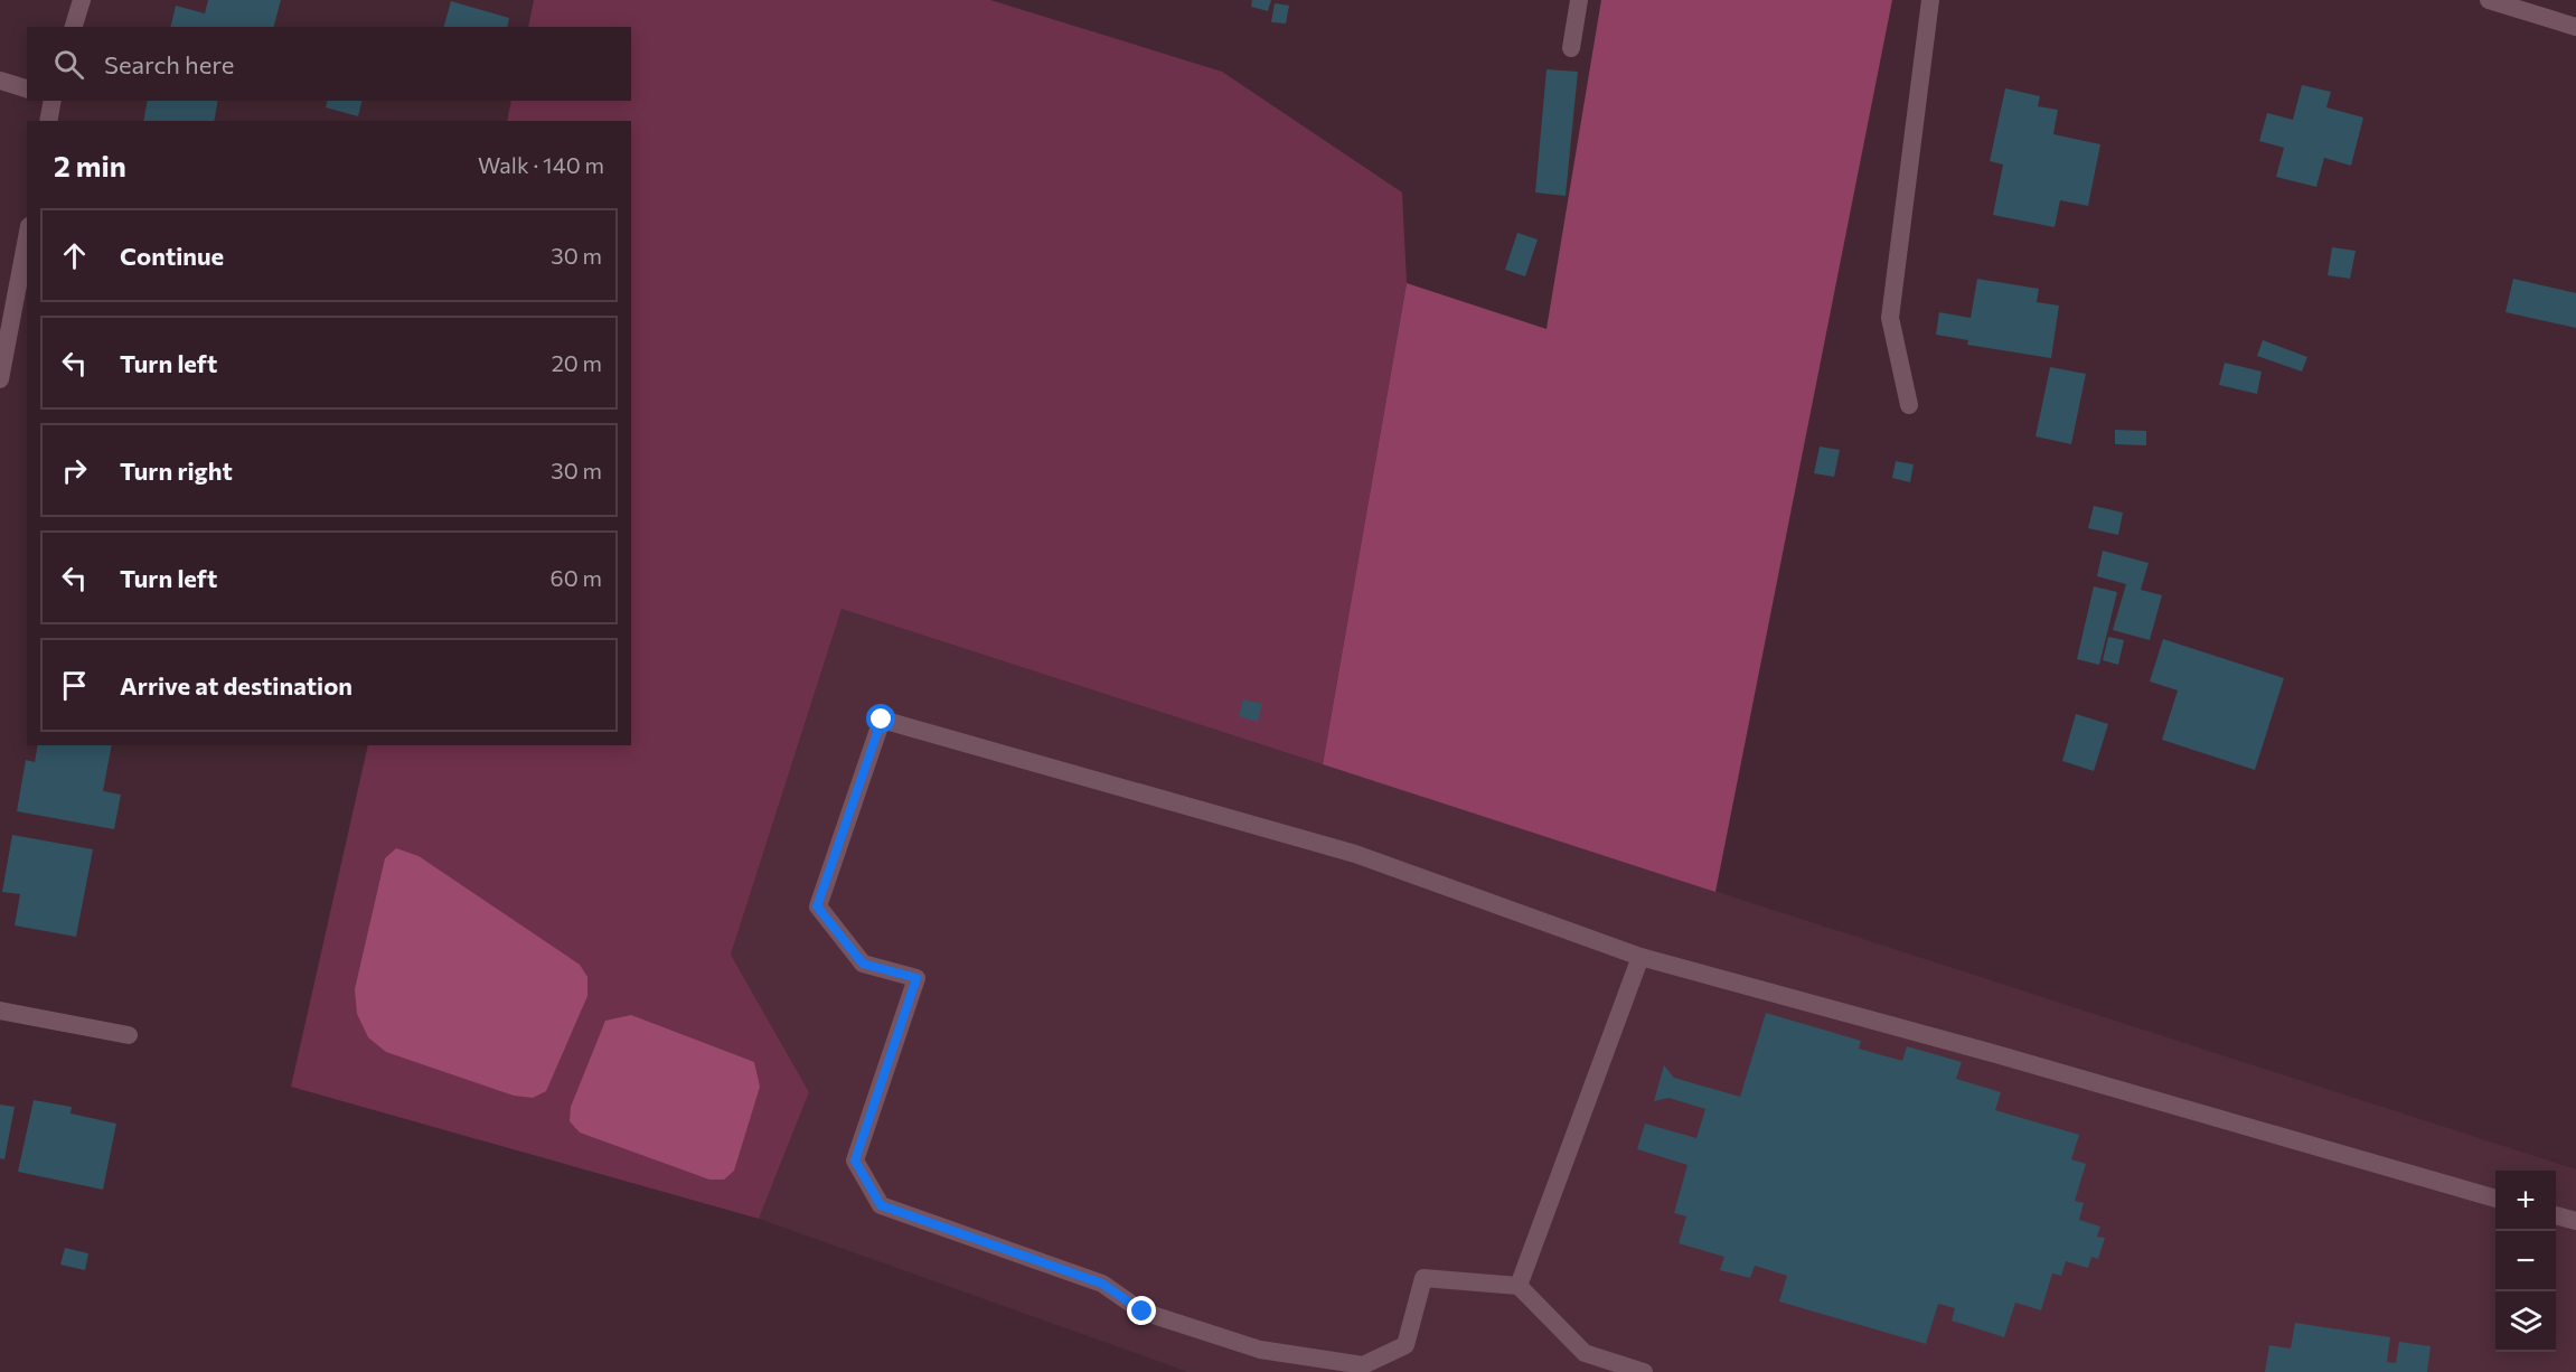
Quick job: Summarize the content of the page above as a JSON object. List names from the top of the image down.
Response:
{
  "page": {
    "search": "Search here",
    "heading": ["2 min", "Walk · 140 m"],
    "list": [
      ["Continue", "30 m"],
      ["Turn left", "20 m"],
      ["Turn right", "30 m"],
      ["Turn left", "60 m"],
      "Arrive at destination"
    ],
    "map_buttons": ["+", "−"]
  }
}
